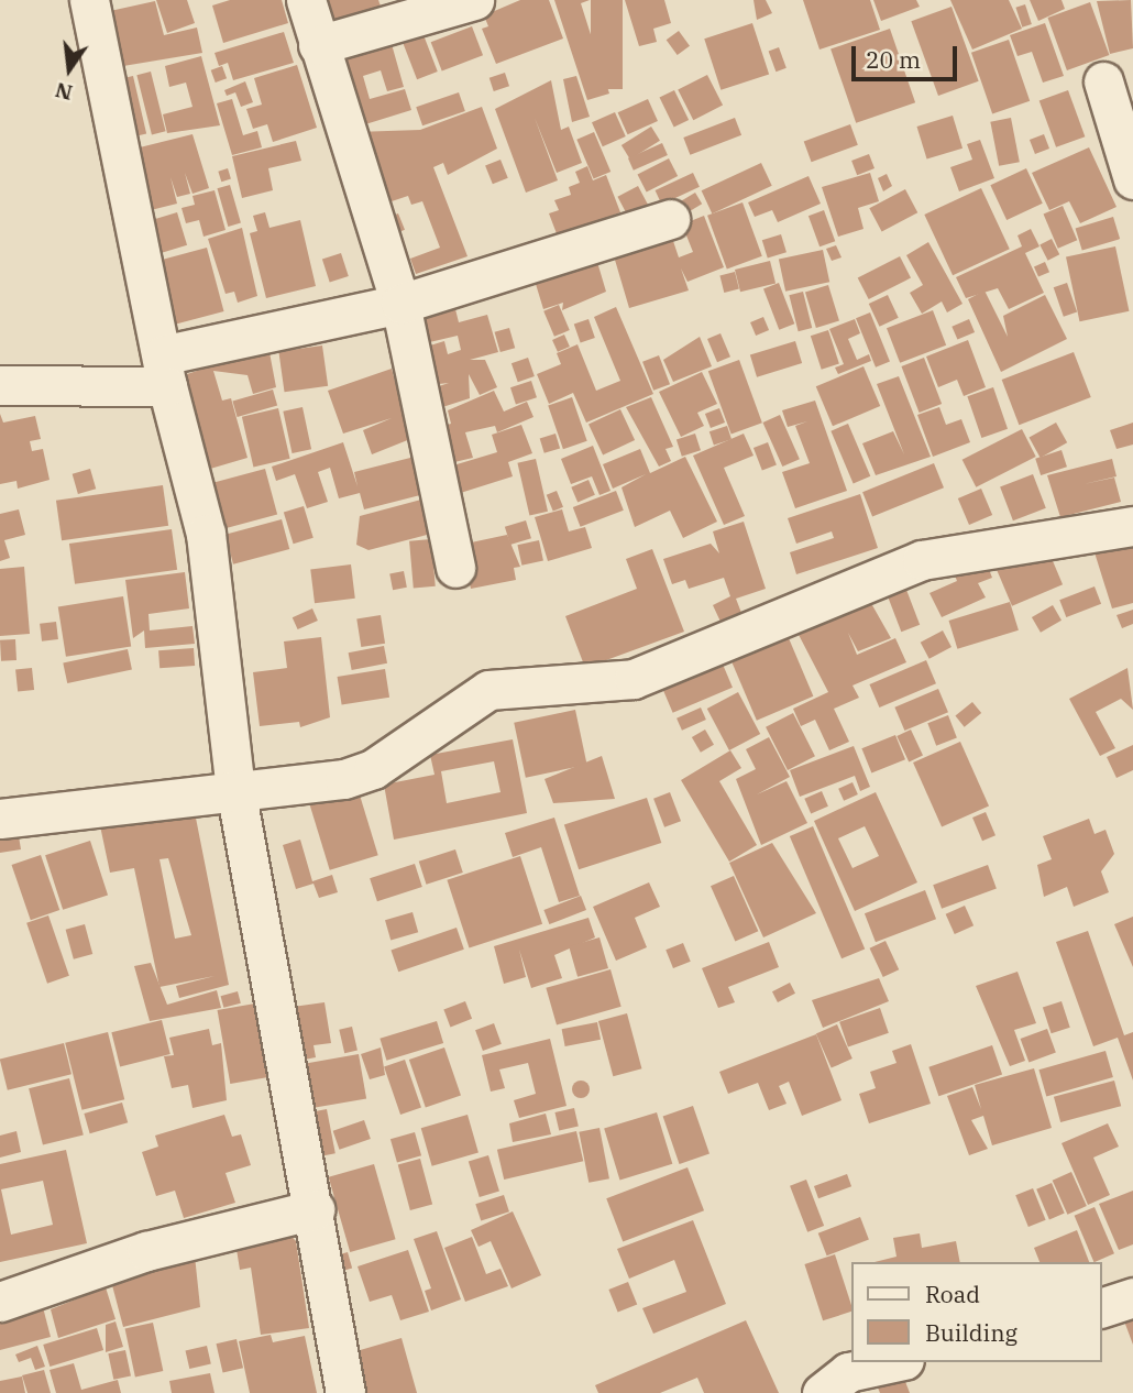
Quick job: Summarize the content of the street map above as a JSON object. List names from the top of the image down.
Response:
{
  "legend": ["Road", "Building"],
  "scale_bar": "20 m",
  "north": "bottom"
}
